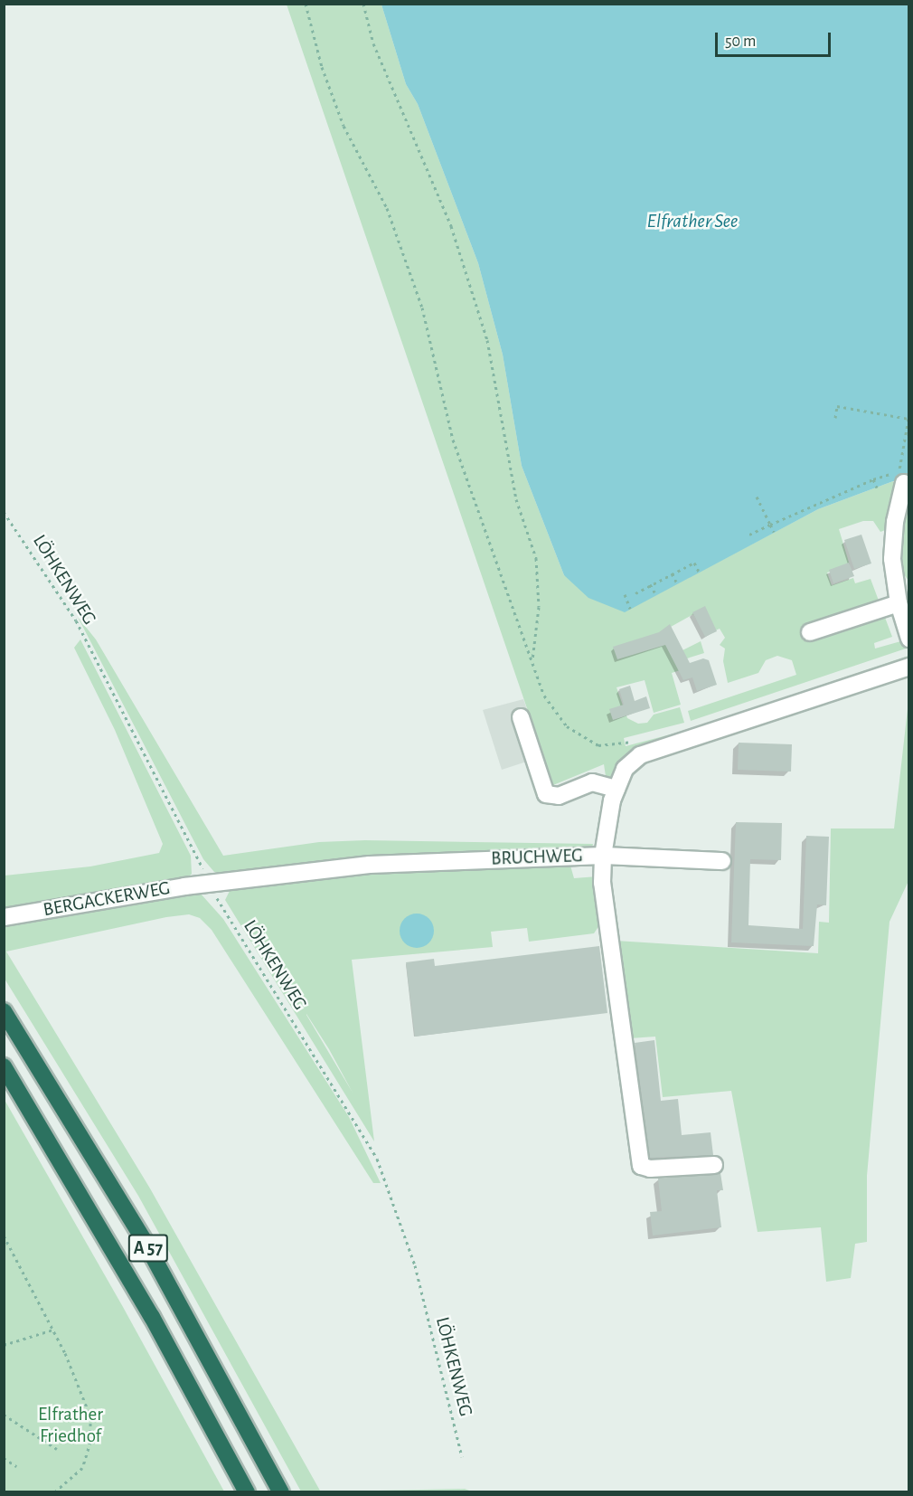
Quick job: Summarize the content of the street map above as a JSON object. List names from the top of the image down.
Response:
{
  "streets": {
    "highway": ["A 57"],
    "street": ["BRUCHWEG", "BERGACKERWEG"],
    "path": ["LÖHKENWEG"]
  },
  "crossings": [
    ["LÖHKENWEG", "BRUCHWEG"],
    ["LÖHKENWEG", "BERGACKERWEG"],
    ["BRUCHWEG", "BERGACKERWEG"]
  ],
  "water": ["Elfrather See"],
  "parks": ["Elfrather Friedhof"],
  "scale_bar": "50 m"
}
